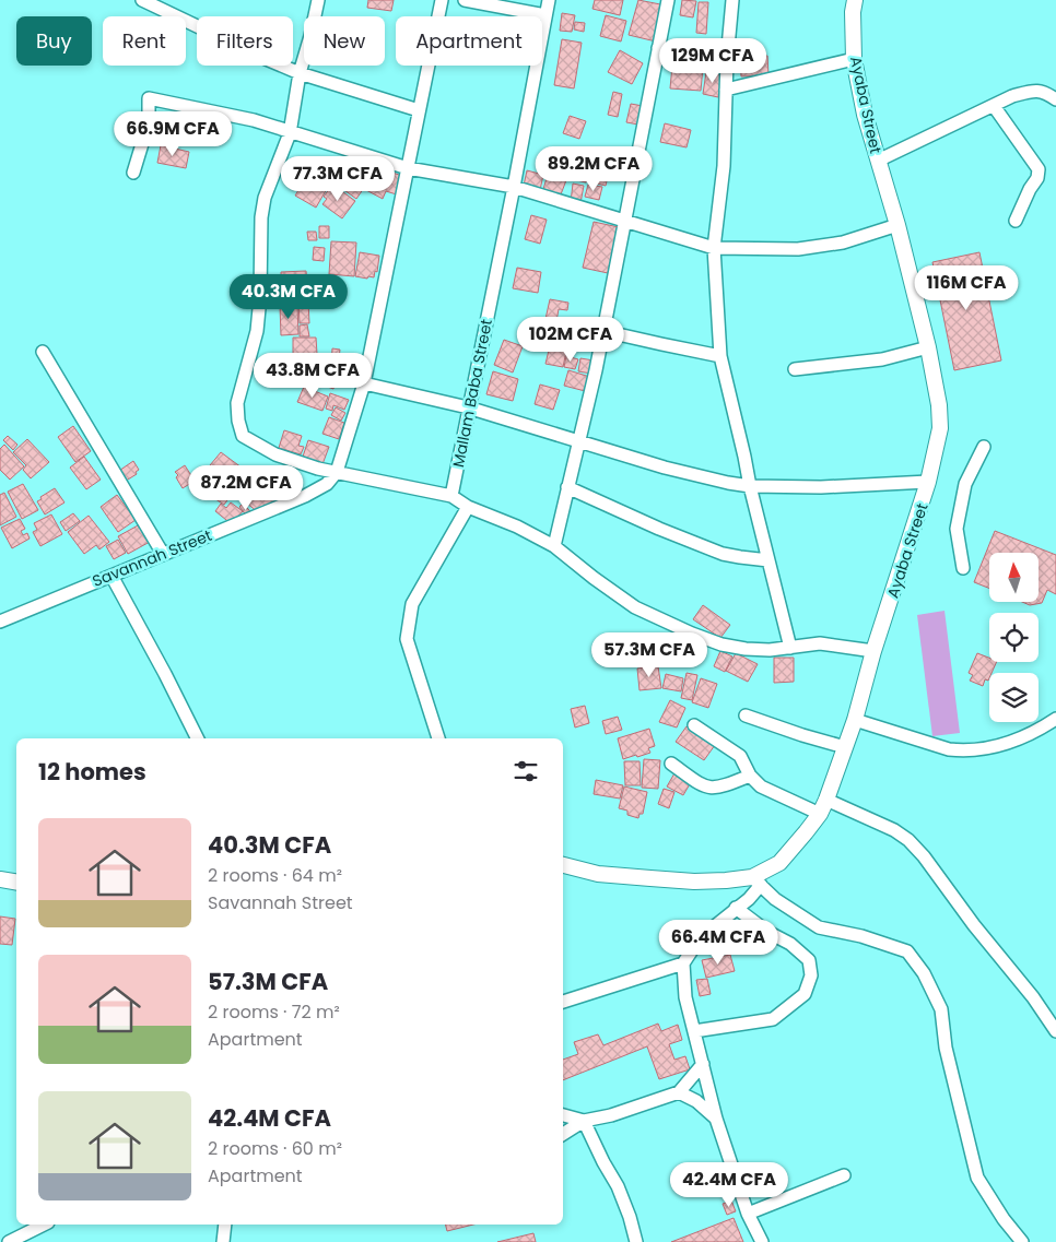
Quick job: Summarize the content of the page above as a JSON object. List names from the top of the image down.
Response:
{
  "streets": {
    "main road": ["Ayaba Street"],
    "street": ["Mallam Baba Street", "Savannah Street"]
  },
  "north": "top",
  "page": {
    "chip": [
      "Buy",
      "Rent",
      "Filters",
      "New",
      "Apartment"
    ],
    "price": [
      "129M CFA",
      "66.9M CFA",
      "89.2M CFA",
      "77.3M CFA",
      "116M CFA",
      "40.3M CFA",
      "102M CFA",
      "43.8M CFA",
      "87.2M CFA",
      "57.3M CFA",
      "66.4M CFA",
      "42.4M CFA"
    ],
    "heading": "12 homes",
    "list": [
      {
        "name": "40.3M CFA",
        "note": "2 rooms · 64 m² · Savannah Street"
      },
      {
        "name": "57.3M CFA",
        "note": "2 rooms · 72 m² · Apartment"
      },
      {
        "name": "42.4M CFA",
        "note": "2 rooms · 60 m² · Apartment"
      }
    ]
  }
}
